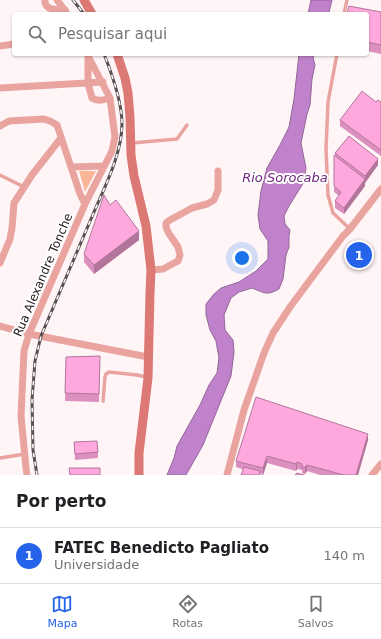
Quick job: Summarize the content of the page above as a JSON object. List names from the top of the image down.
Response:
{
  "streets": {
    "street": ["Rua Alexandre Tonche"]
  },
  "water": ["Rio Sorocaba"],
  "page": {
    "search": "Pesquisar aqui",
    "pins": "1",
    "heading": "Por perto",
    "list": [
      {
        "mark": "1",
        "name": "FATEC Benedicto Pagliato",
        "note": "Universidade",
        "value": "140 m"
      }
    ],
    "nav": ["Mapa", "Rotas", "Salvos"]
  }
}
